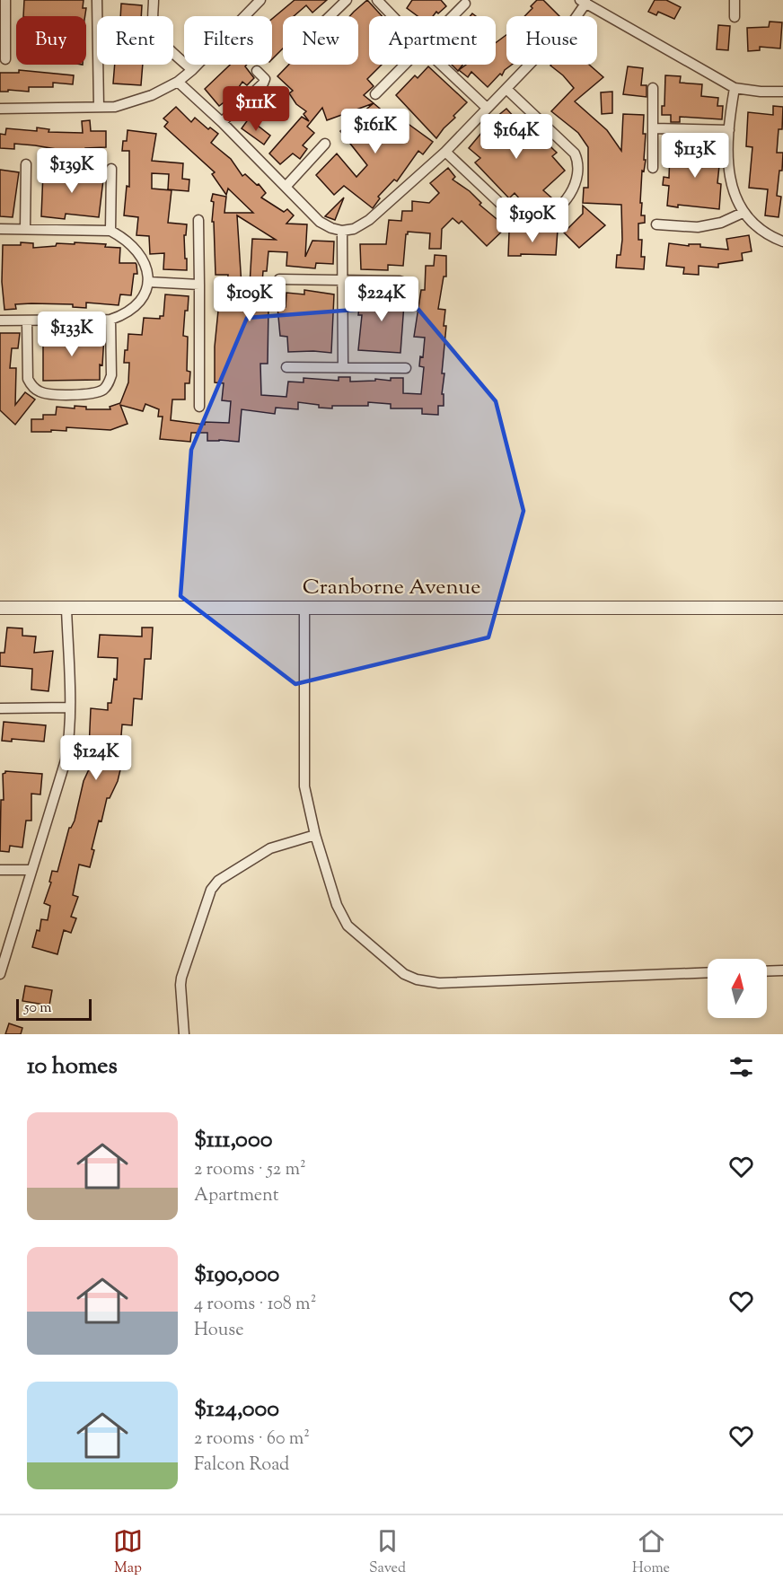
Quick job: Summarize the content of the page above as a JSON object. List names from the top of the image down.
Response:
{
  "streets": {
    "street": ["Cranborne Avenue"]
  },
  "scale_bar": "50 m",
  "north": "top",
  "page": {
    "chip": [
      "Buy",
      "Rent",
      "Filters",
      "New",
      "Apartment",
      "House"
    ],
    "price": [
      "$111K",
      "$161K",
      "$164K",
      "$113K",
      "$139K",
      "$190K",
      "$109K",
      "$224K",
      "$133K",
      "$124K"
    ],
    "scale": "50 m",
    "heading": "10 homes",
    "list": [
      {
        "name": "$111,000",
        "note": "2 rooms · 52 m² · Apartment"
      },
      {
        "name": "$190,000",
        "note": "4 rooms · 108 m² · House"
      },
      {
        "name": "$124,000",
        "note": "2 rooms · 60 m² · Falcon Road"
      }
    ],
    "tabs": ["Map", "Saved", "Home"]
  }
}
